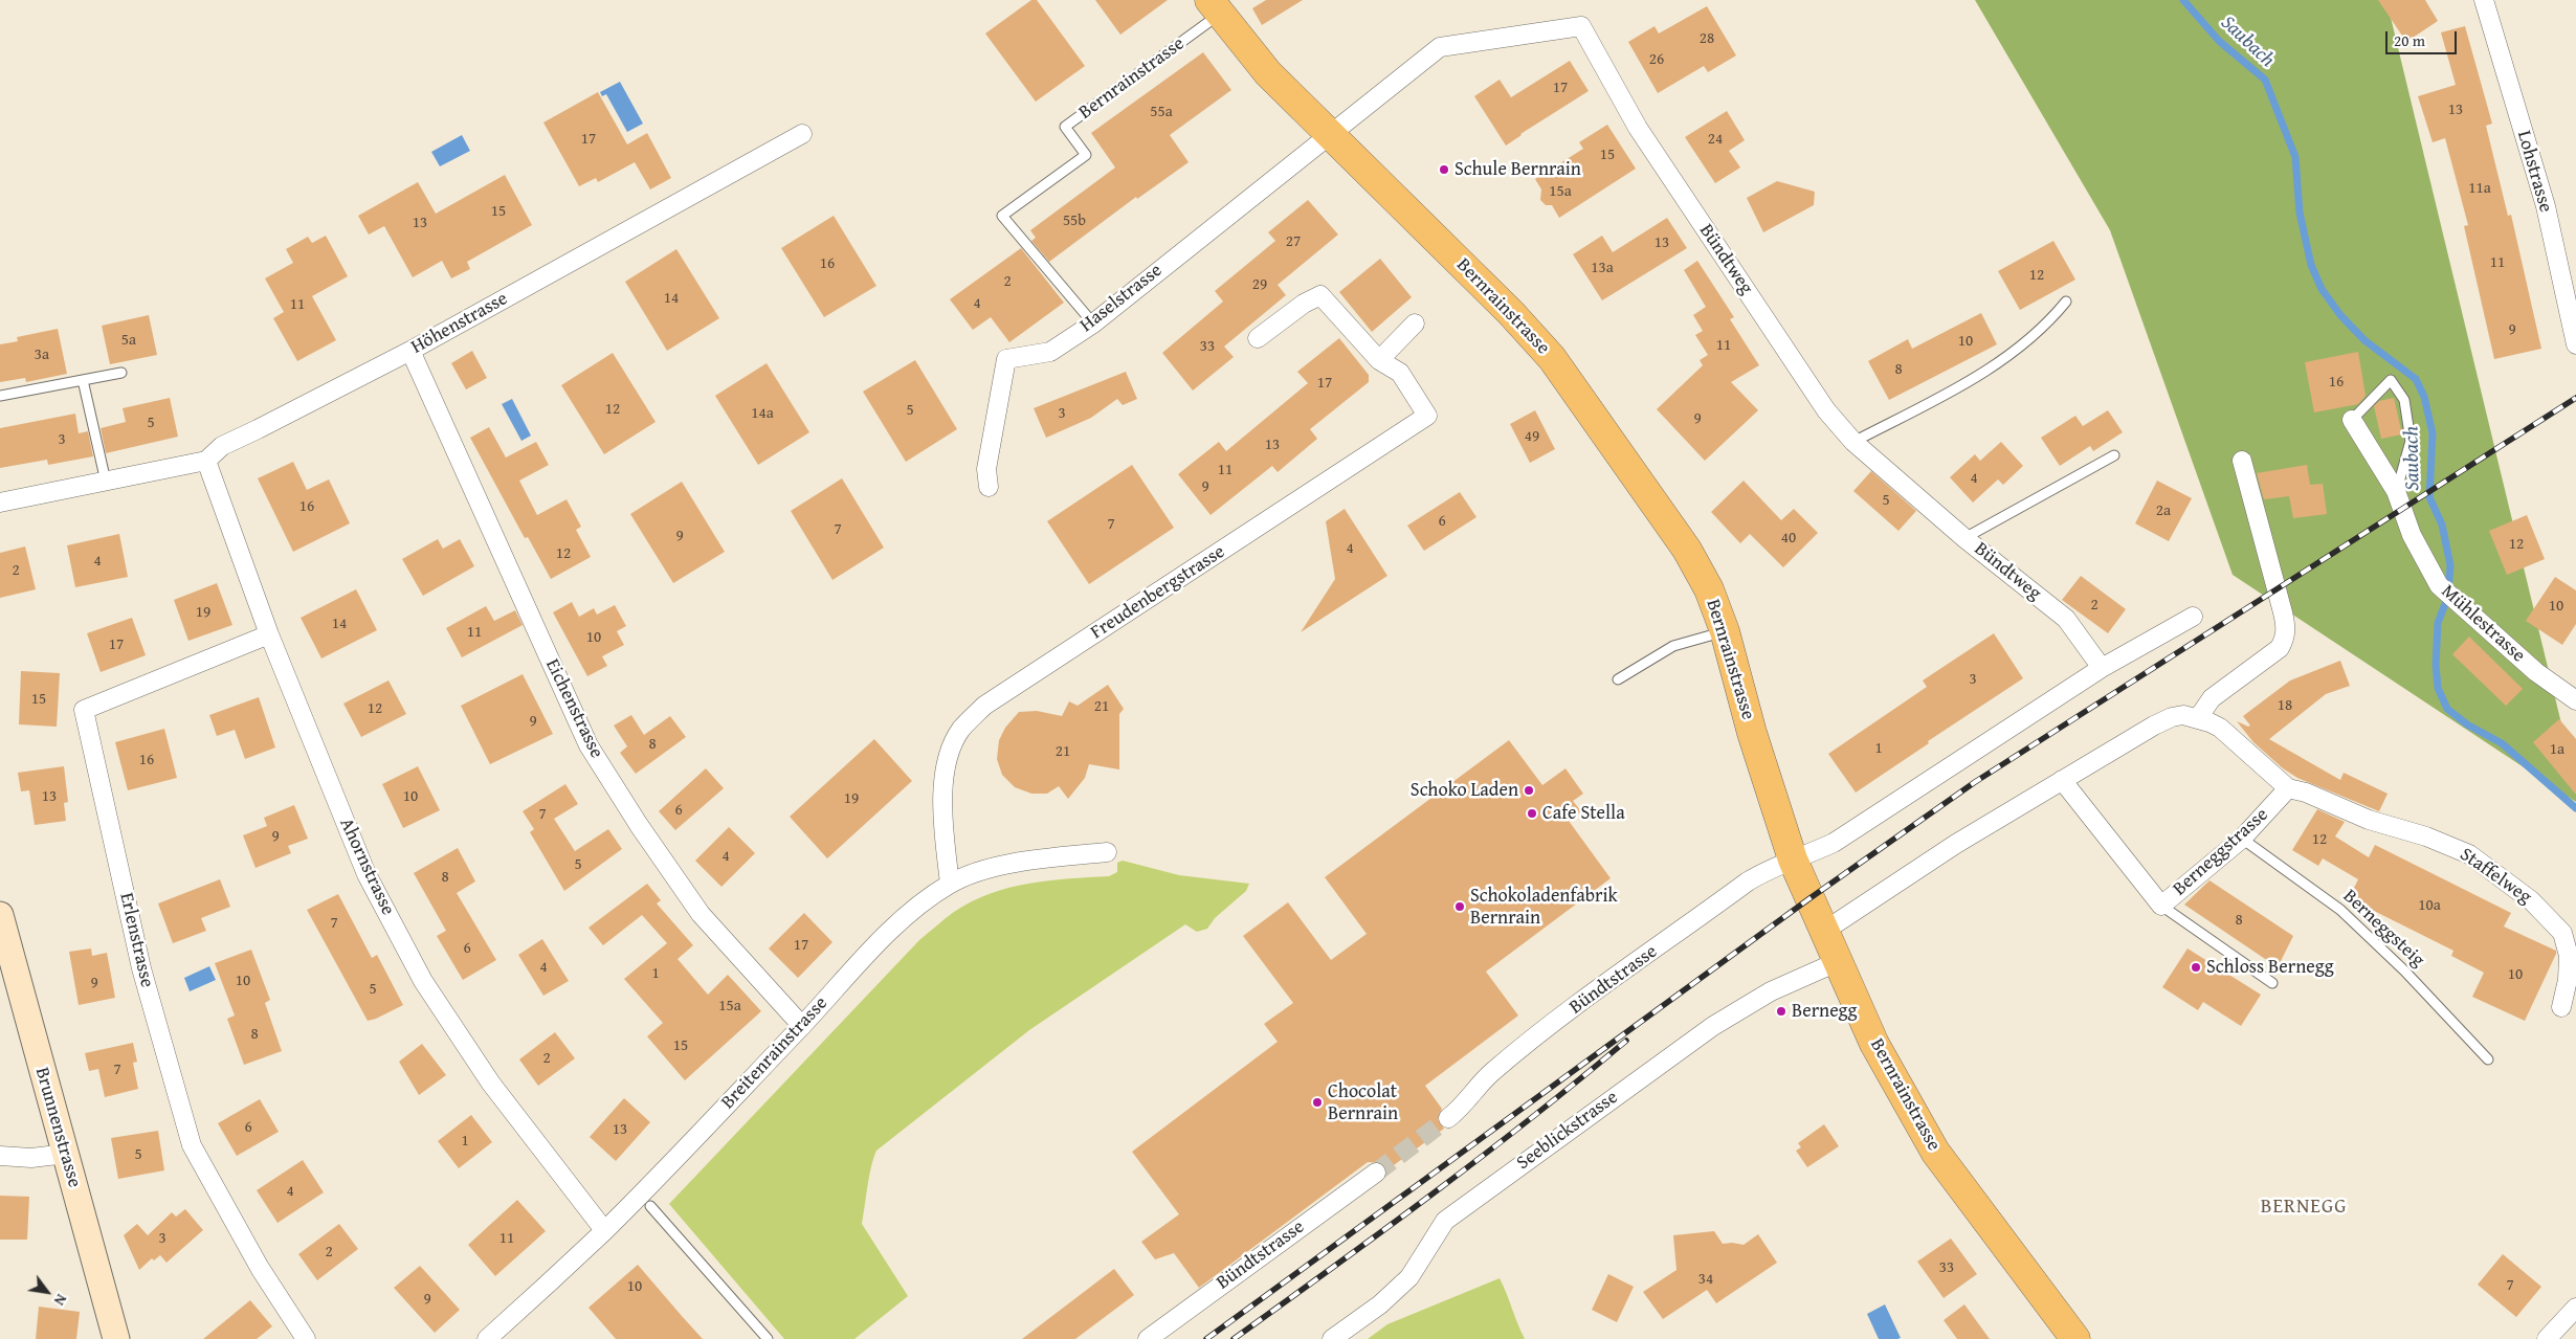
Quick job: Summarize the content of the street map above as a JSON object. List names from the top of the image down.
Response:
{
  "streets": {
    "main road": ["Bernrainstrasse", "Brunnenstrasse"],
    "street": [
      "Lohstrasse",
      "Bündtweg",
      "Haselstrasse",
      "Höhenstrasse",
      "Freudenbergstrasse",
      "Mühlestrasse",
      "Eichenstrasse",
      "Berneggstrasse",
      "Ahornstrasse",
      "Staffelweg",
      "Erlenstrasse",
      "Bündtstrasse",
      "Breitenrainstrasse",
      "Seeblickstrasse"
    ],
    "lane": ["Berneggsteig"]
  },
  "crossings": [
    ["Bernrainstrasse", "Bündtweg"],
    ["Bernrainstrasse", "Haselstrasse"],
    ["Bernrainstrasse", "Bündtstrasse"],
    ["Bernrainstrasse", "Seeblickstrasse"],
    ["Bündtweg", "Haselstrasse"],
    ["Höhenstrasse", "Eichenstrasse"],
    ["Höhenstrasse", "Ahornstrasse"],
    ["Freudenbergstrasse", "Breitenrainstrasse"],
    ["Eichenstrasse", "Breitenrainstrasse"],
    ["Berneggstrasse", "Staffelweg"],
    ["Berneggstrasse", "Berneggsteig"],
    ["Ahornstrasse", "Erlenstrasse"],
    ["Ahornstrasse", "Breitenrainstrasse"]
  ],
  "districts": ["BERNEGG"],
  "water": ["Saubach"],
  "places": [
    "Schule Bernrain",
    "Schoko Laden",
    "Cafe Stella",
    "Schokoladenfabrik Bernrain",
    "Schloss Bernegg",
    "Bernegg",
    "Chocolat Bernrain"
  ],
  "house_numbers": [
    "28",
    "26",
    "17",
    "13",
    "55a",
    "17",
    "24",
    "15",
    "11a",
    "15a",
    "15",
    "55b",
    "13",
    "27",
    "13",
    "11",
    "16",
    "13a",
    "12",
    "2",
    "29",
    "14",
    "4",
    "11",
    "9",
    "5a",
    "10",
    "11",
    "33",
    "3a",
    "8",
    "16",
    "17",
    "12",
    "5",
    "14a",
    "3",
    "9",
    "5",
    "49",
    "3",
    "13",
    "11",
    "4",
    "9",
    "5",
    "16",
    "2a",
    "6",
    "7",
    "7",
    "9",
    "40",
    "12",
    "4",
    "12",
    "4",
    "2",
    "2",
    "10",
    "19",
    "14",
    "11",
    "10",
    "17",
    "3",
    "15",
    "18",
    "21",
    "12",
    "9",
    "8",
    "1",
    "1a",
    "21",
    "16",
    "13",
    "10",
    "19",
    "6",
    "7",
    "9",
    "12",
    "4",
    "5",
    "8",
    "10a",
    "8",
    "7",
    "17",
    "6",
    "4",
    "1",
    "10",
    "10",
    "9",
    "5",
    "15a",
    "8",
    "15",
    "2",
    "7",
    "6",
    "13",
    "1",
    "5",
    "4",
    "3",
    "11",
    "2",
    "33",
    "34",
    "7",
    "10",
    "9"
  ],
  "scale_bar": "20 m",
  "north": "bottom right"
}
